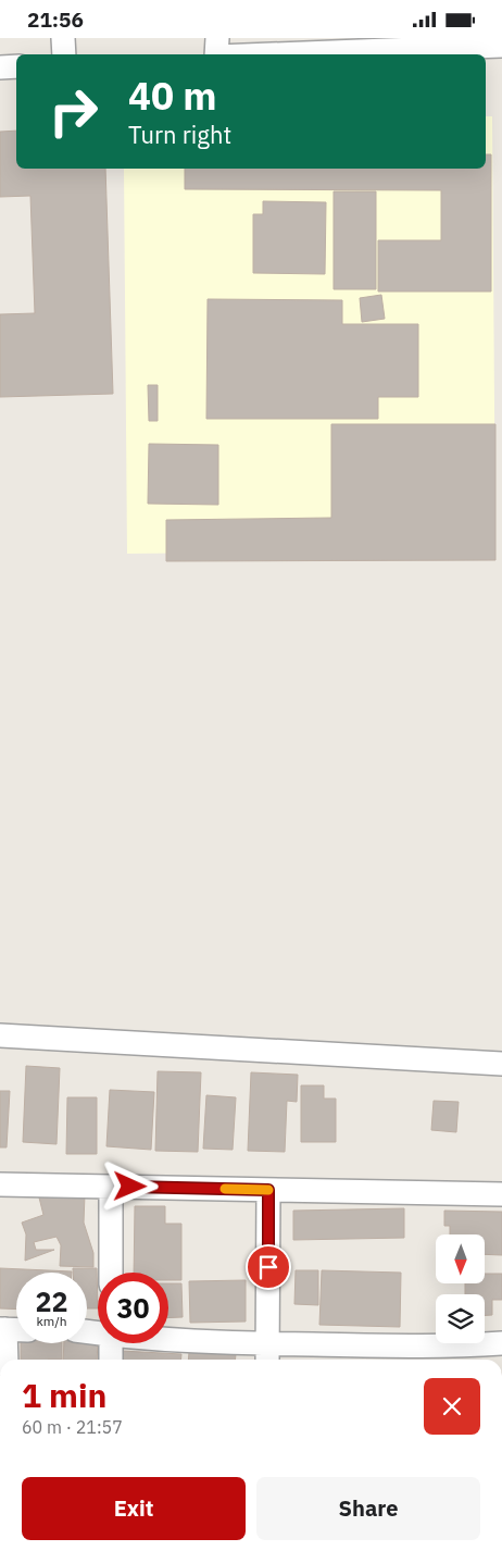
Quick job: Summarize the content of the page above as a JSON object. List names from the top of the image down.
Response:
{
  "north": "bottom",
  "page": {
    "status": "21:56",
    "turn": ["40 m", "Turn right"],
    "speed": "22 km/h",
    "limit": "30",
    "heading": ["1 min", "60 m · 21:57"],
    "buttons": ["Exit", "Share"]
  }
}
